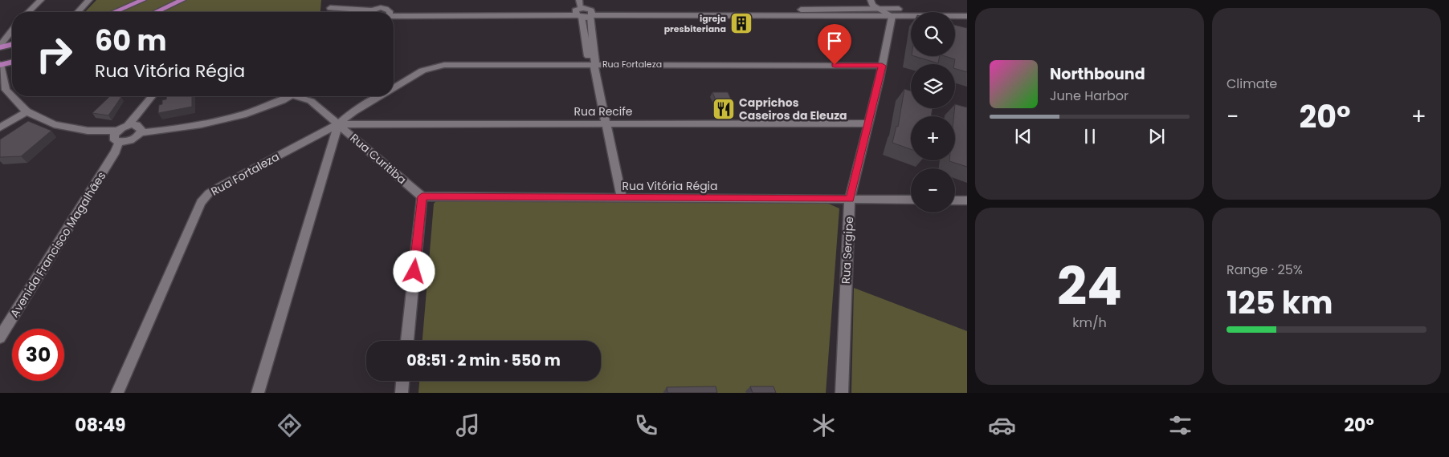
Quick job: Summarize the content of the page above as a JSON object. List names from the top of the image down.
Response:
{
  "streets": {
    "street": [
      "Rua Fortaleza",
      "Rua Recife",
      "Rua Curitiba",
      "Rua Vitória Régia",
      "Avenida Francisco Magalhães",
      "Rua Sergipe"
    ]
  },
  "crossings": [
    ["Rua Fortaleza", "Rua Recife"],
    ["Rua Fortaleza", "Rua Curitiba"],
    ["Rua Fortaleza", "Rua Sergipe"],
    ["Rua Recife", "Rua Curitiba"],
    ["Rua Recife", "Rua Sergipe"],
    ["Rua Curitiba", "Rua Vitória Régia"],
    ["Rua Vitória Régia", "Rua Sergipe"]
  ],
  "places": {
    "building": ["igreja presbiteriana"],
    "restaurant": ["Caprichos Caseiros da Eleuza"]
  },
  "page": {
    "tile": [
      "Climate",
      ["24", "km/h"],
      ["Range · 25%", "125 km"]
    ],
    "map_buttons": ["+", "−"],
    "turn": ["60 m", "Rua Vitória Régia"],
    "song": ["Northbound", "June Harbor"],
    "heat": ["−", "20°", "+"],
    "limit": "30",
    "trip": "08:51 · 2 min · 550 m",
    "tabs": ["08:49", "20°"]
  }
}
